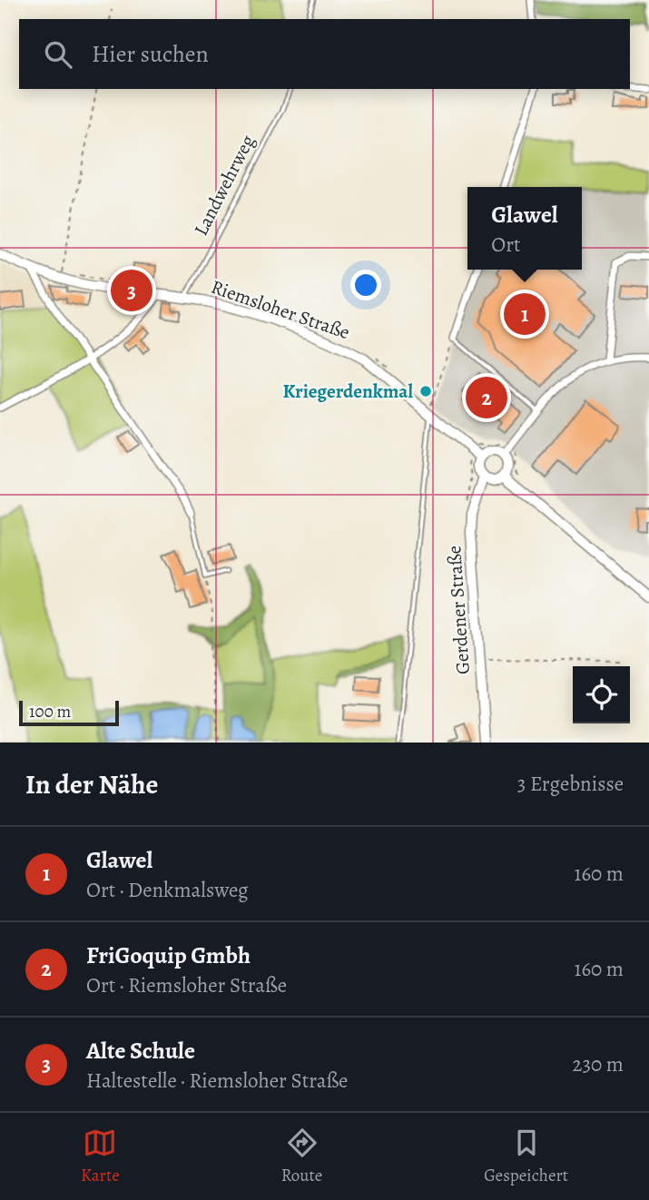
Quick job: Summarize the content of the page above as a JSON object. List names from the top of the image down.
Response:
{
  "streets": {
    "main road": ["Riemsloher Straße", "Gerdener Straße"],
    "lane": ["Landwehrweg"]
  },
  "crossings": [
    ["Landwehrweg", "Riemsloher Straße"],
    ["Riemsloher Straße", "Gerdener Straße"]
  ],
  "places": ["Kriegerdenkmal"],
  "scale_bar": "100 m",
  "page": {
    "search": "Hier suchen",
    "popup": ["Glawel", "Ort"],
    "pins": ["3", "1", "2"],
    "scale": "100 m",
    "heading": ["In der Nähe", "3 Ergebnisse"],
    "list": [
      {
        "mark": "1",
        "name": "Glawel",
        "note": "Ort · Denkmalsweg",
        "value": "160 m"
      },
      {
        "mark": "2",
        "name": "FriGoquip Gmbh",
        "note": "Ort · Riemsloher Straße",
        "value": "160 m"
      },
      {
        "mark": "3",
        "name": "Alte Schule",
        "note": "Haltestelle · Riemsloher Straße",
        "value": "230 m"
      }
    ],
    "nav": ["Karte", "Route", "Gespeichert"]
  }
}
